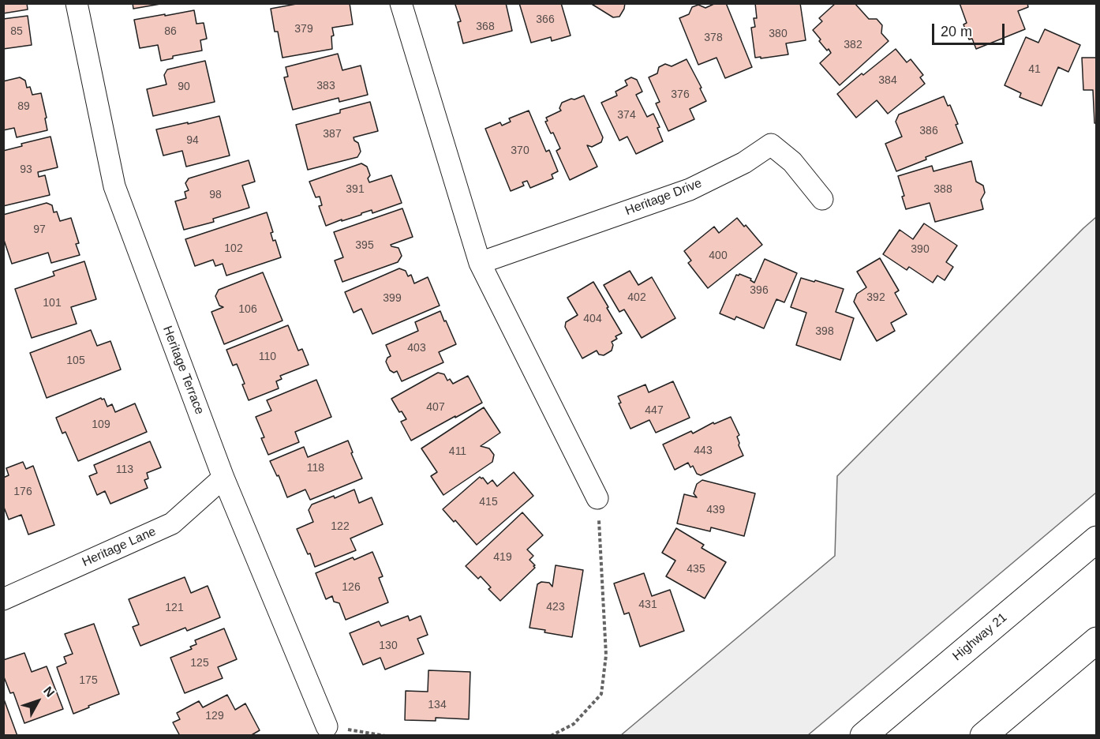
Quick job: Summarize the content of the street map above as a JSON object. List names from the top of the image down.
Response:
{
  "streets": {
    "main road": ["Highway 21"],
    "street": ["Heritage Drive", "Heritage Terrace", "Heritage Lane"]
  },
  "crossings": [
    ["Heritage Terrace", "Heritage Lane"]
  ],
  "house_numbers": [
    "366",
    "368",
    "379",
    "85",
    "86",
    "380",
    "378",
    "382",
    "41",
    "384",
    "383",
    "90",
    "376",
    "89",
    "374",
    "386",
    "387",
    "94",
    "370",
    "93",
    "391",
    "388",
    "98",
    "97",
    "395",
    "102",
    "390",
    "400",
    "396",
    "402",
    "392",
    "399",
    "101",
    "106",
    "404",
    "398",
    "403",
    "110",
    "105",
    "407",
    "447",
    "109",
    "443",
    "411",
    "118",
    "113",
    "176",
    "415",
    "439",
    "122",
    "419",
    "435",
    "126",
    "431",
    "423",
    "121",
    "130",
    "125",
    "175",
    "134",
    "129"
  ],
  "scale_bar": "20 m",
  "north": "top right"
}
